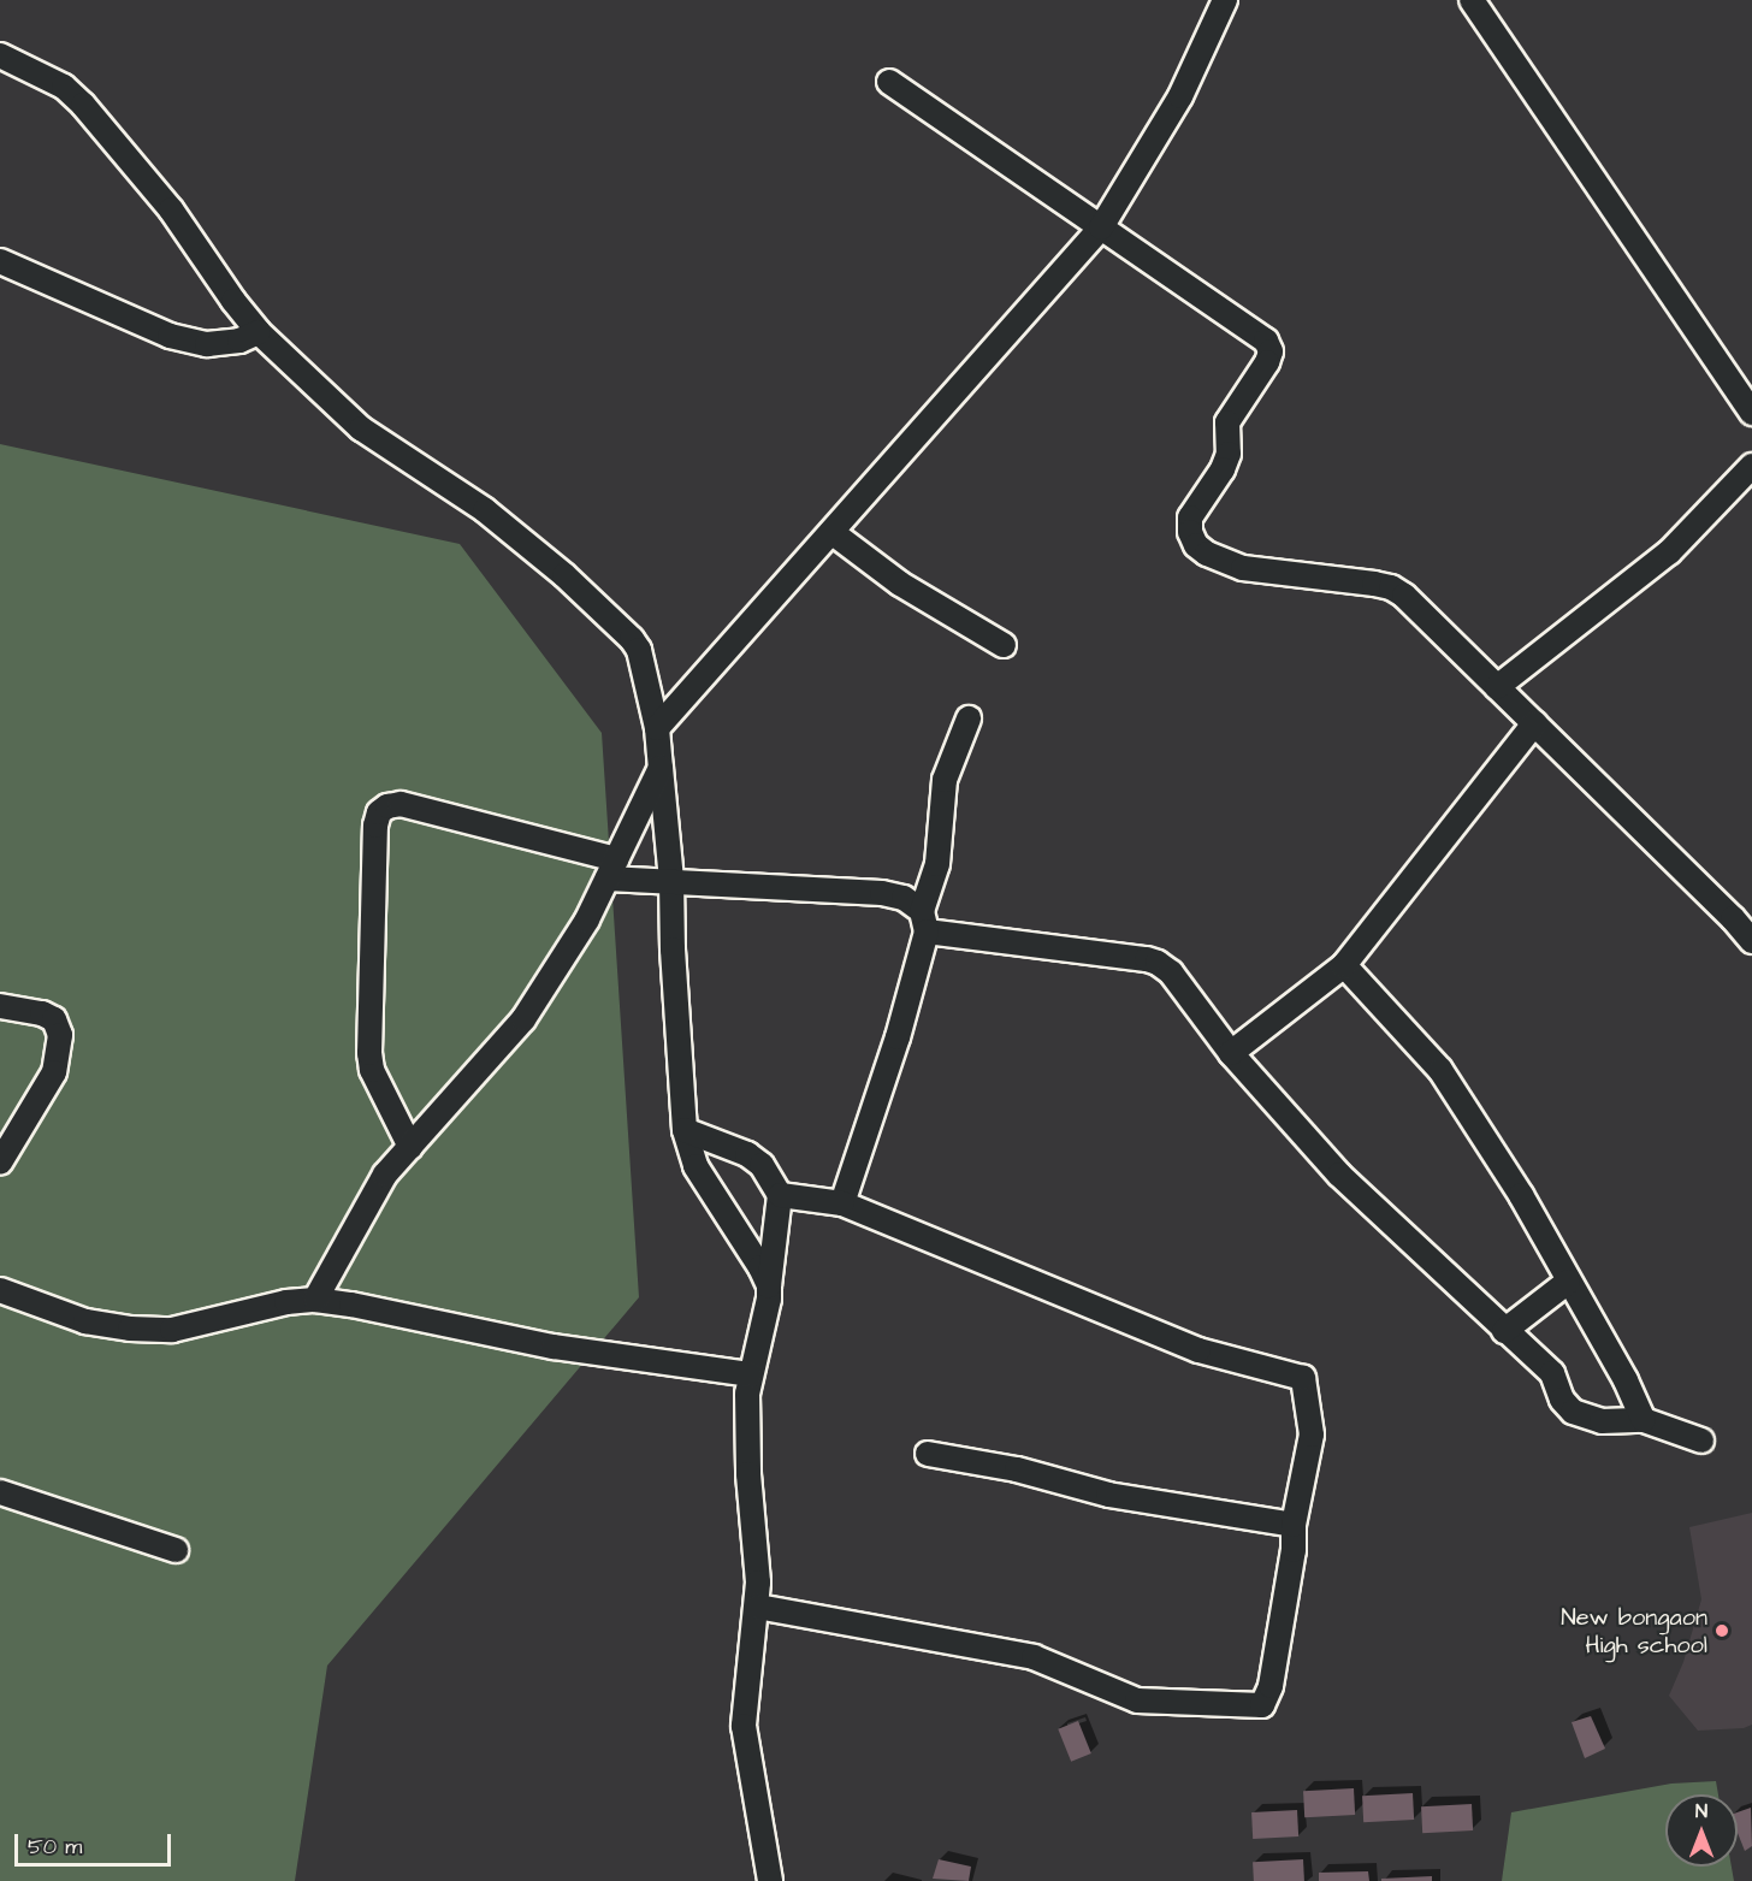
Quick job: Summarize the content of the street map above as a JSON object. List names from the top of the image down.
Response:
{
  "places": ["New bongaon High school"],
  "scale_bar": "50 m",
  "north": "top"
}
